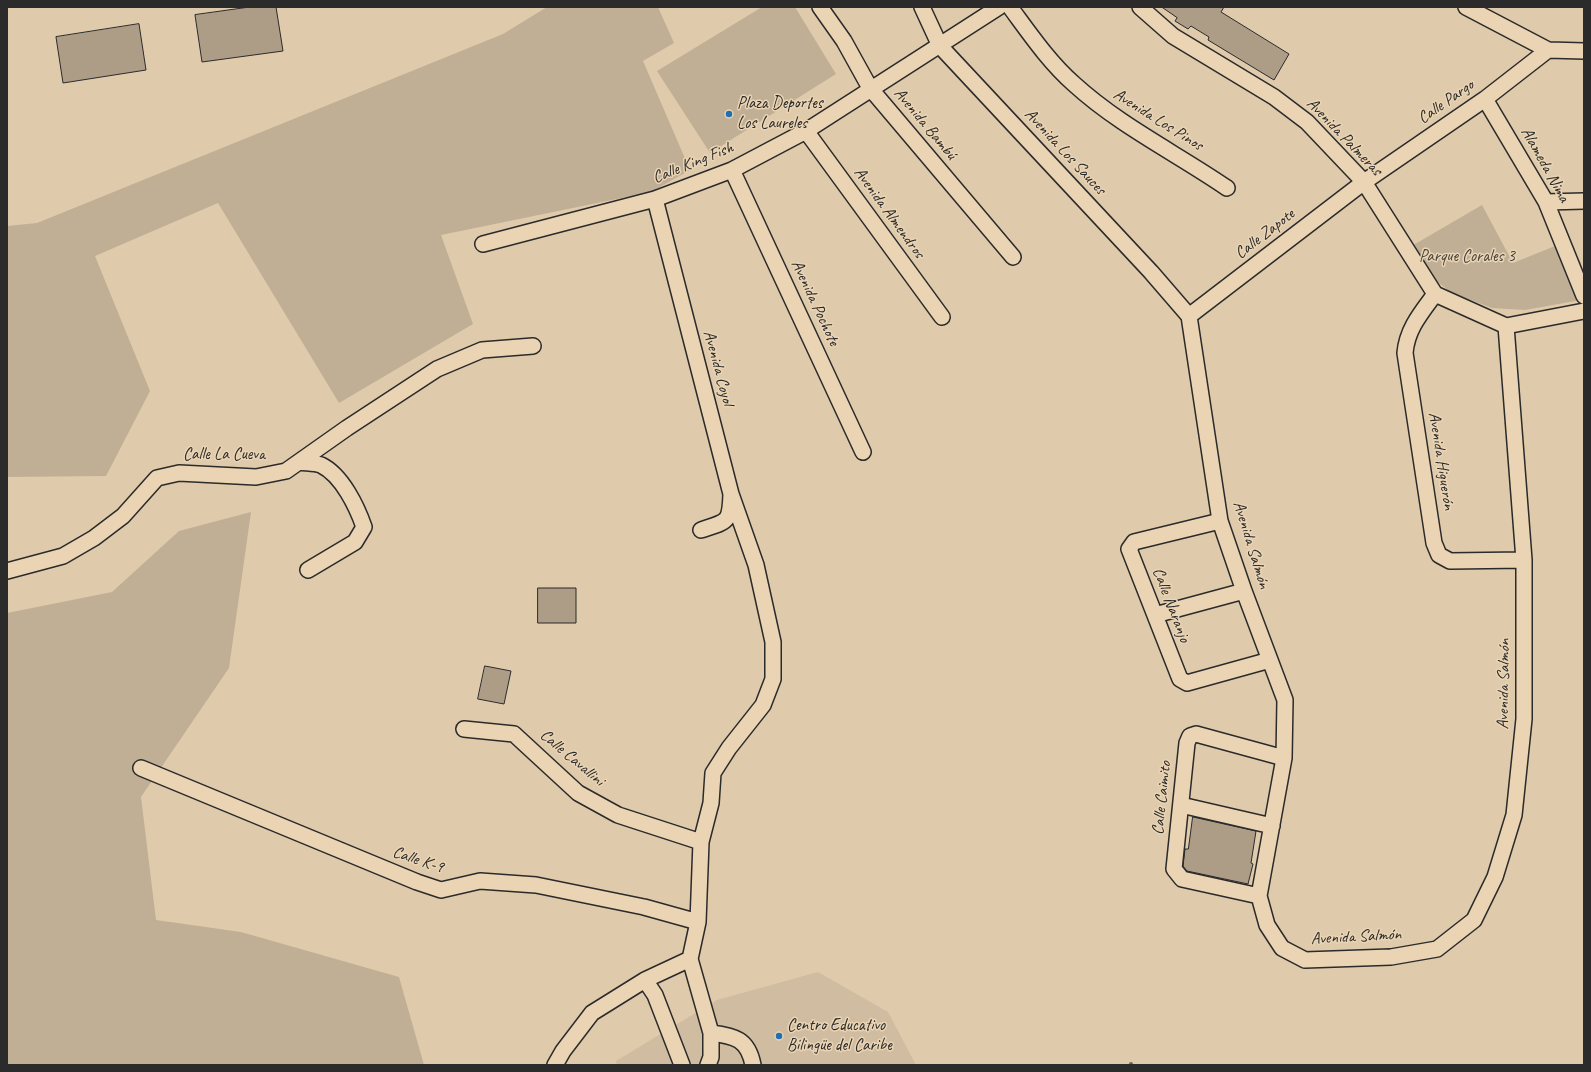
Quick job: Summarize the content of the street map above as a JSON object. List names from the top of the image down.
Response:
{
  "streets": {
    "street": [
      "Calle Pargo",
      "Avenida Los Pinos",
      "Avenida Bambú",
      "Avenida Palmeras",
      "Avenida Los Sauces",
      "Calle King Fish",
      "Alameda Nima",
      "Avenida Almendros",
      "Calle Zapote",
      "Avenida Pochote",
      "Avenida Coyol",
      "Calle La Cueva",
      "Avenida Higuerón",
      "Avenida Salmón",
      "Calle Naranjo",
      "Calle Cavallini",
      "Calle Caimito",
      "Calle K-9"
    ]
  },
  "crossings": [
    ["Calle Pargo", "Avenida Palmeras"],
    ["Calle Pargo", "Alameda Nima"],
    ["Calle Pargo", "Calle Zapote"],
    ["Avenida Bambú", "Calle King Fish"],
    ["Avenida Palmeras", "Calle Zapote"],
    ["Avenida Palmeras", "Avenida Higuerón"],
    ["Avenida Los Sauces", "Calle King Fish"],
    ["Avenida Los Sauces", "Calle Zapote"],
    ["Avenida Los Sauces", "Avenida Salmón"],
    ["Calle King Fish", "Avenida Almendros"],
    ["Calle King Fish", "Avenida Pochote"],
    ["Calle King Fish", "Avenida Coyol"],
    ["Calle Zapote", "Avenida Salmón"],
    ["Avenida Higuerón", "Avenida Salmón"],
    ["Avenida Salmón", "Calle Naranjo"],
    ["Avenida Salmón", "Calle Caimito"]
  ],
  "parks": ["Parque Corales 3"],
  "places": ["Plaza Deportes Los Laureles", "Centro Educativo Bilingüe del Caribe"]
}
